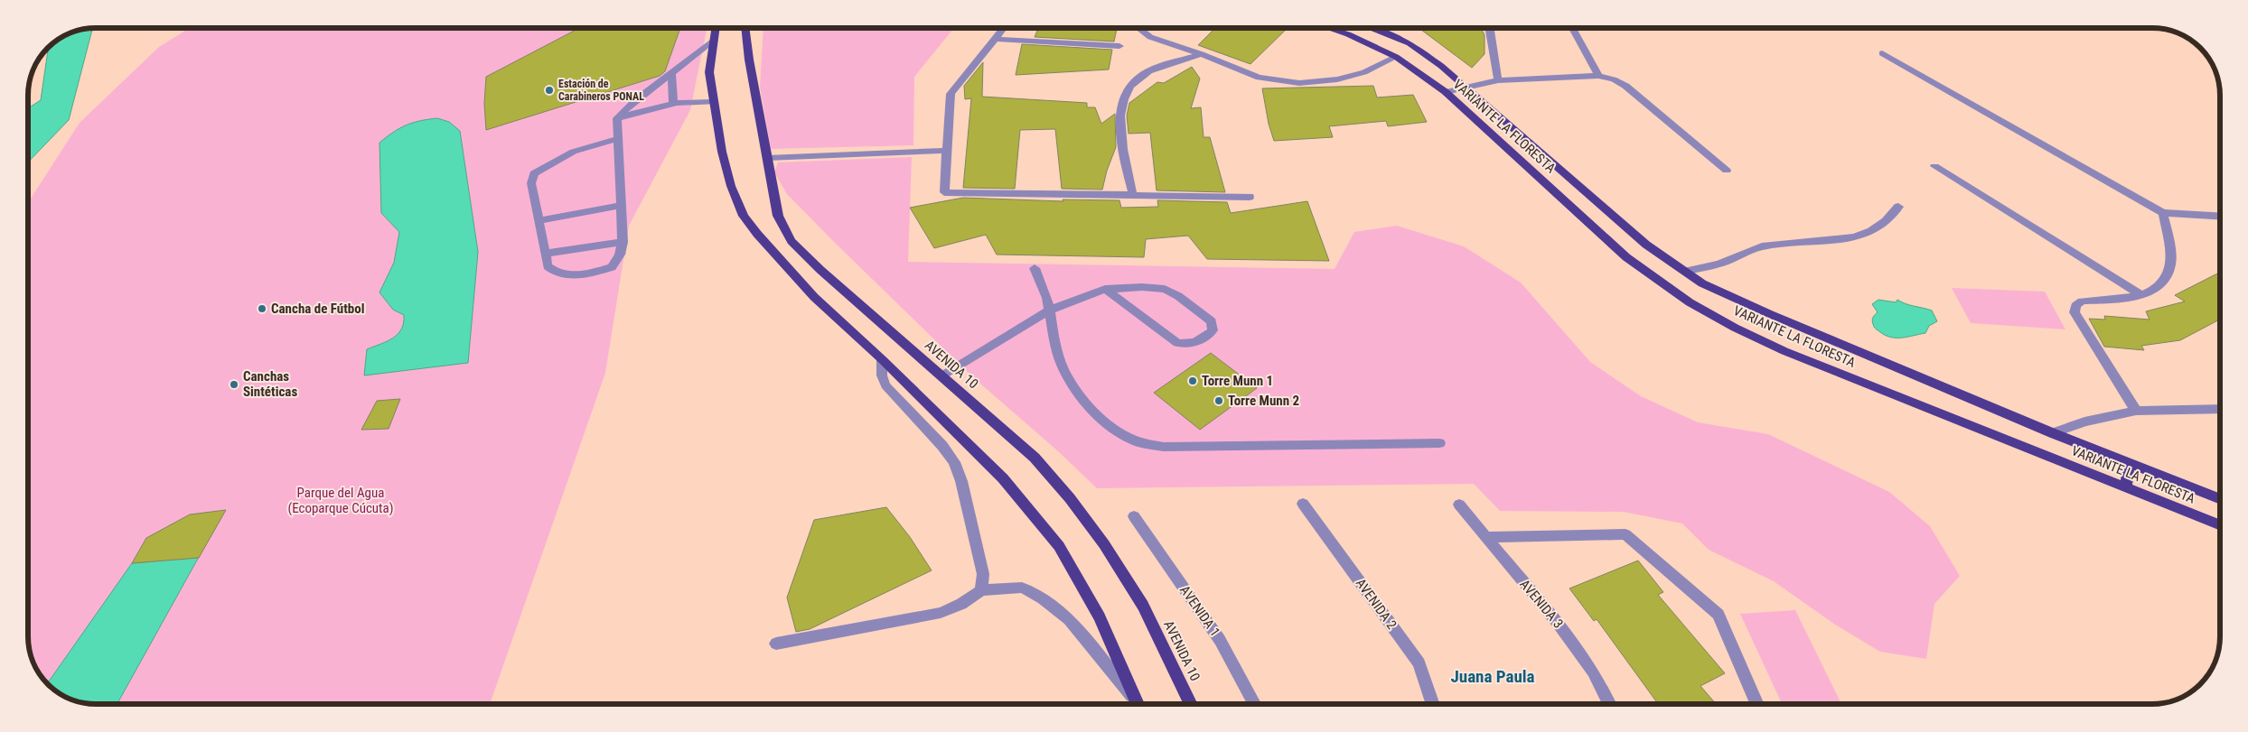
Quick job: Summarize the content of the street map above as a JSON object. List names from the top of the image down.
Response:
{
  "streets": {
    "main road": ["VARIANTE LA FLORESTA", "AVENIDA 10"],
    "street": ["AVENIDA 2", "AVENIDA 3", "AVENIDA 1"]
  },
  "districts": ["Juana Paula"],
  "parks": ["Parque del Agua (Ecoparque Cúcuta)"],
  "places": [
    "Estación de Carabineros PONAL",
    "Cancha de Fútbol",
    "Torre Munn 1",
    "Canchas Sintéticas",
    "Torre Munn 2"
  ]
}
